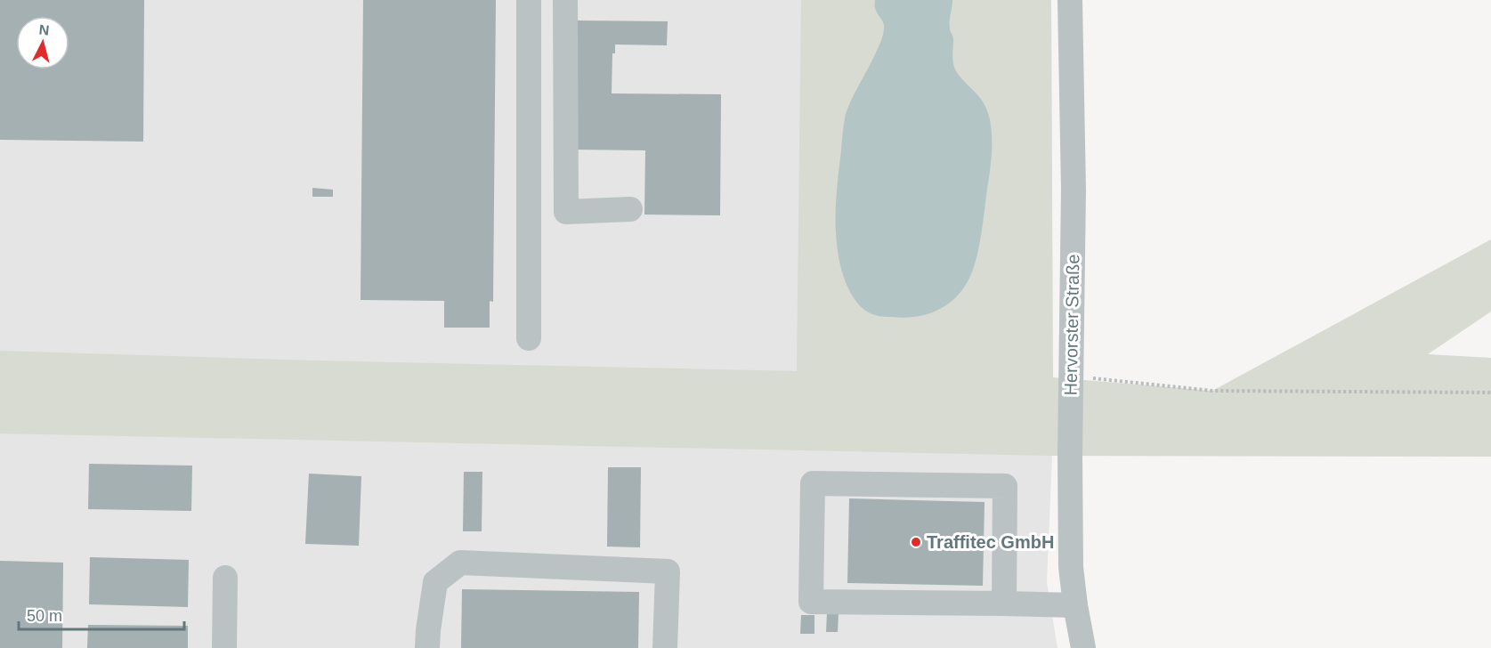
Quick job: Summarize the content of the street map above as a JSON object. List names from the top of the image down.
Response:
{
  "streets": {
    "street": ["Hervorster Straße"]
  },
  "places": ["Traffitec GmbH"],
  "scale_bar": "50 m",
  "north": "top"
}
